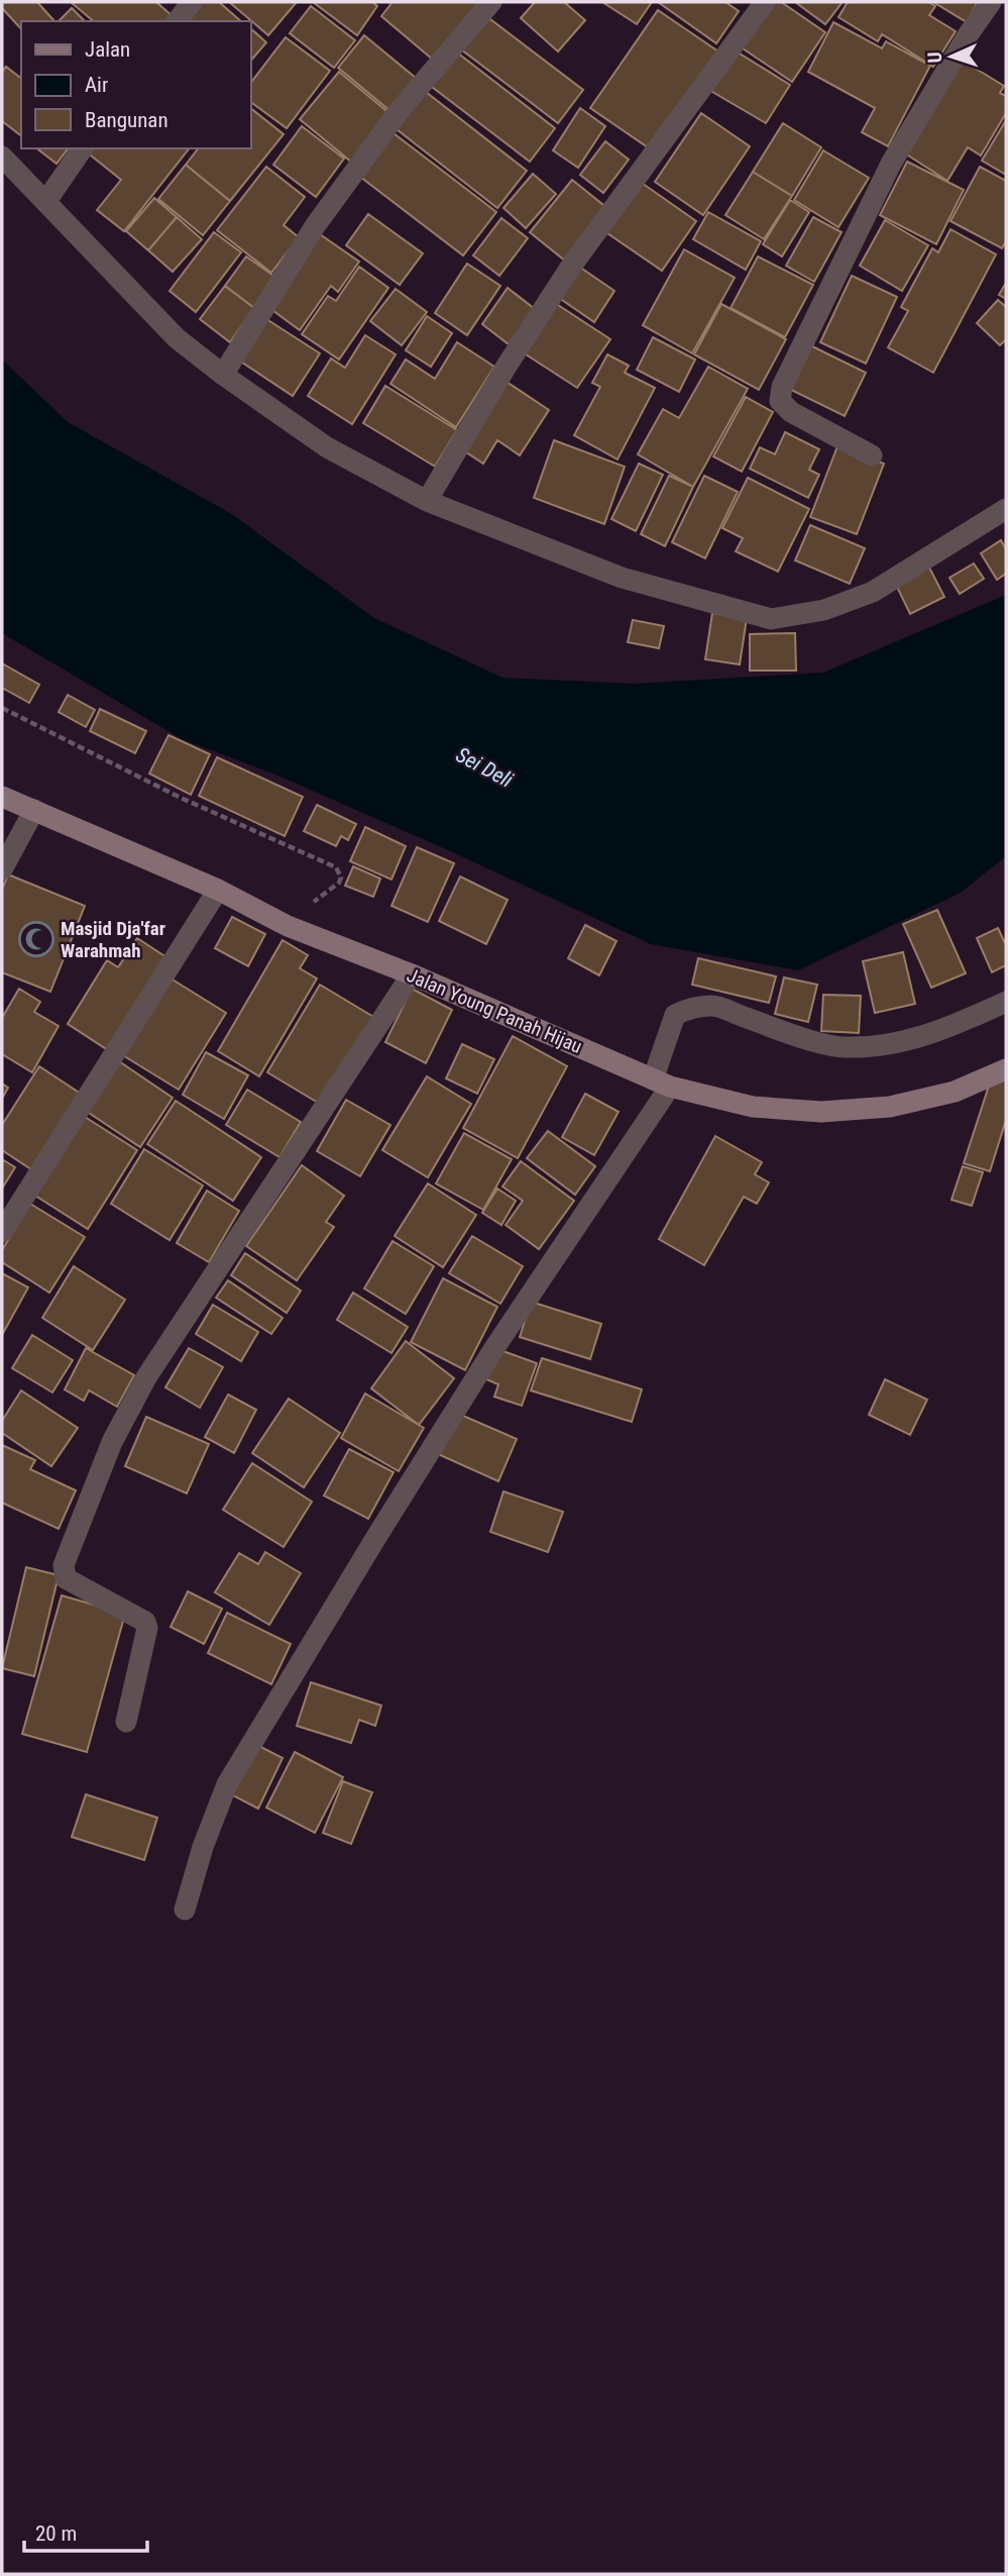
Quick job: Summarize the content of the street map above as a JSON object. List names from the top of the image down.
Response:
{
  "streets": {
    "street": ["Jalan Young Panah Hijau"]
  },
  "water": ["Sei Deli"],
  "places": {
    "mosque": ["Masjid Dja'far Warahmah"]
  },
  "legend": ["Jalan", "Air", "Bangunan"],
  "scale_bar": "20 m",
  "north": "left"
}
